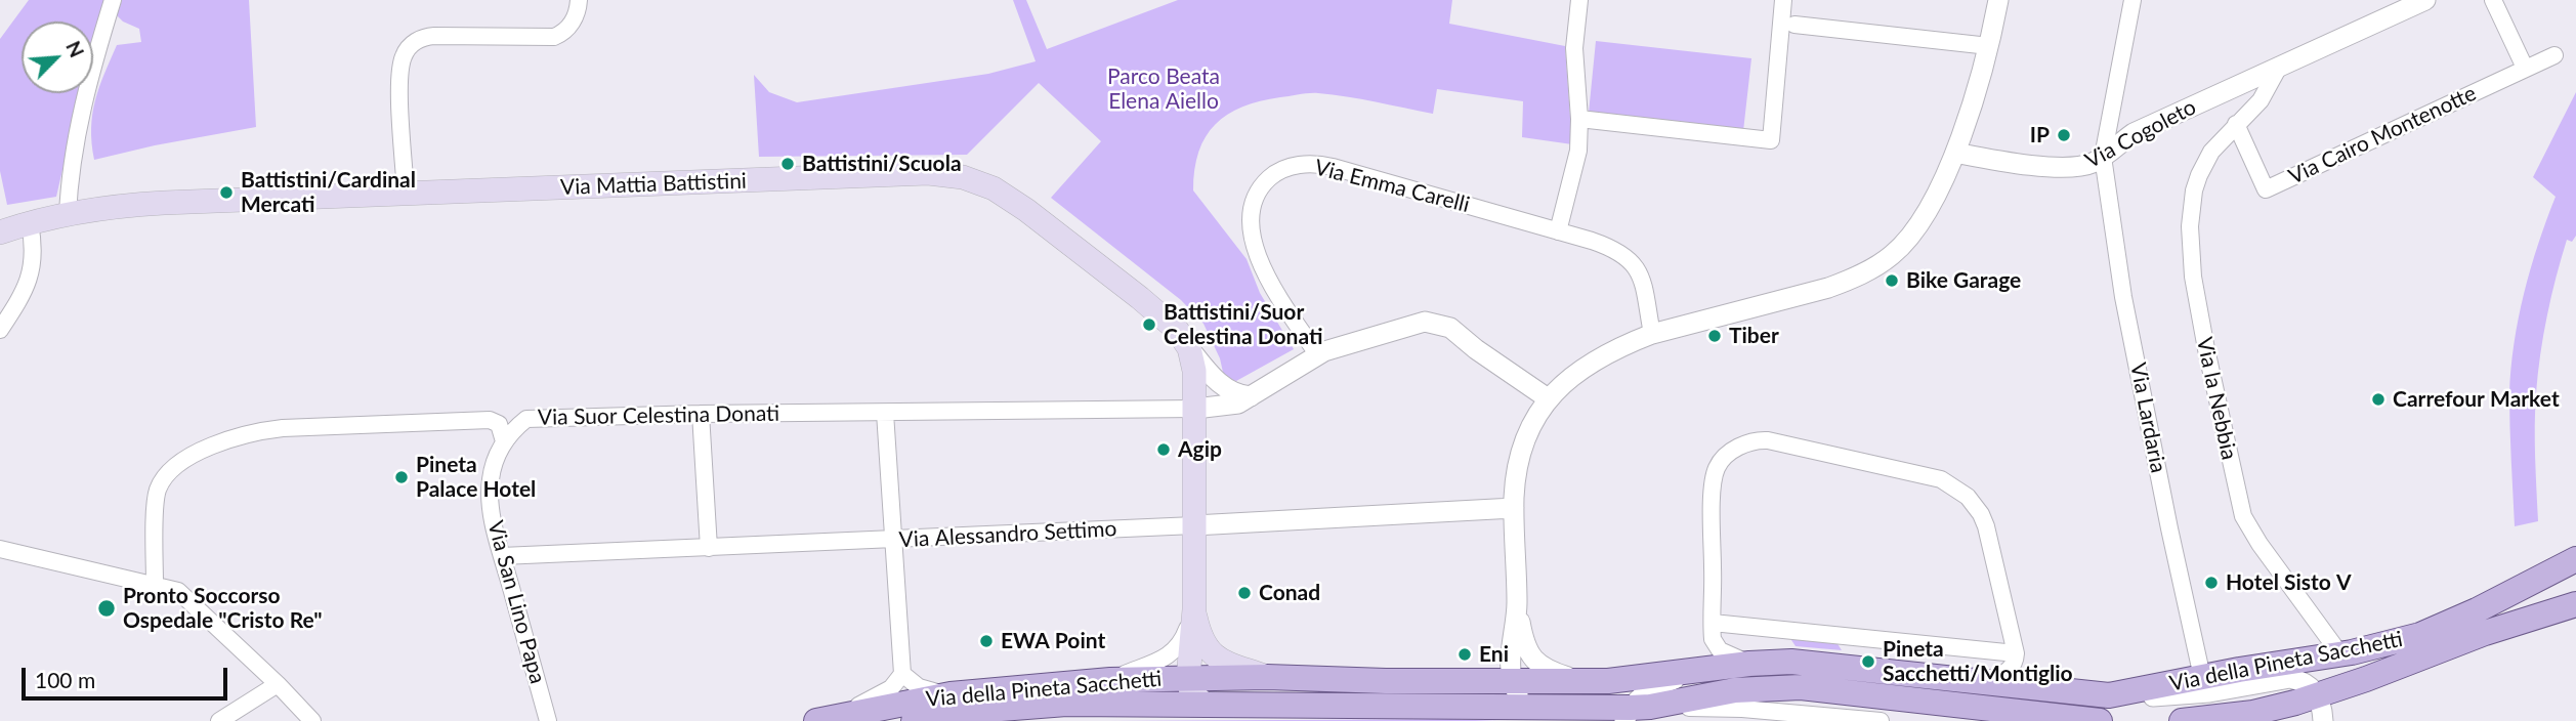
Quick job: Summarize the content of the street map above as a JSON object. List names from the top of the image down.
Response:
{
  "streets": {
    "main road": ["Via Mattia Battistini", "Via della Pineta Sacchetti"],
    "street": [
      "Via Cogoleto",
      "Via Cairo Montenotte",
      "Via Emma Carelli",
      "Via la Nebbia",
      "Via Suor Celestina Donati",
      "Via Lardaria",
      "Via Alessandro Settimo",
      "Via San Lino Papa"
    ]
  },
  "crossings": [
    ["Via Cogoleto", "Via Lardaria"],
    ["Via Cairo Montenotte", "Via la Nebbia"],
    ["Via Emma Carelli", "Via Suor Celestina Donati"],
    ["Via la Nebbia", "Via della Pineta Sacchetti"],
    ["Via Suor Celestina Donati", "Via San Lino Papa"],
    ["Via Lardaria", "Via della Pineta Sacchetti"],
    ["Via Alessandro Settimo", "Via San Lino Papa"]
  ],
  "parks": ["Parco Beata Elena Aiello"],
  "places": [
    "IP",
    "Battistini/Scuola",
    "Battistini/Cardinal Mercati",
    "Bike Garage",
    "Battistini/Suor Celestina Donati",
    "Tiber",
    "Carrefour Market",
    "Agip",
    "Pineta Palace Hotel",
    "Hotel Sisto V",
    "Conad",
    "Pronto Soccorso Ospedale \"Cristo Re\"",
    "EWA Point",
    "Eni",
    "Pineta Sacchetti/Montiglio"
  ],
  "scale_bar": "100 m",
  "north": "top right"
}
